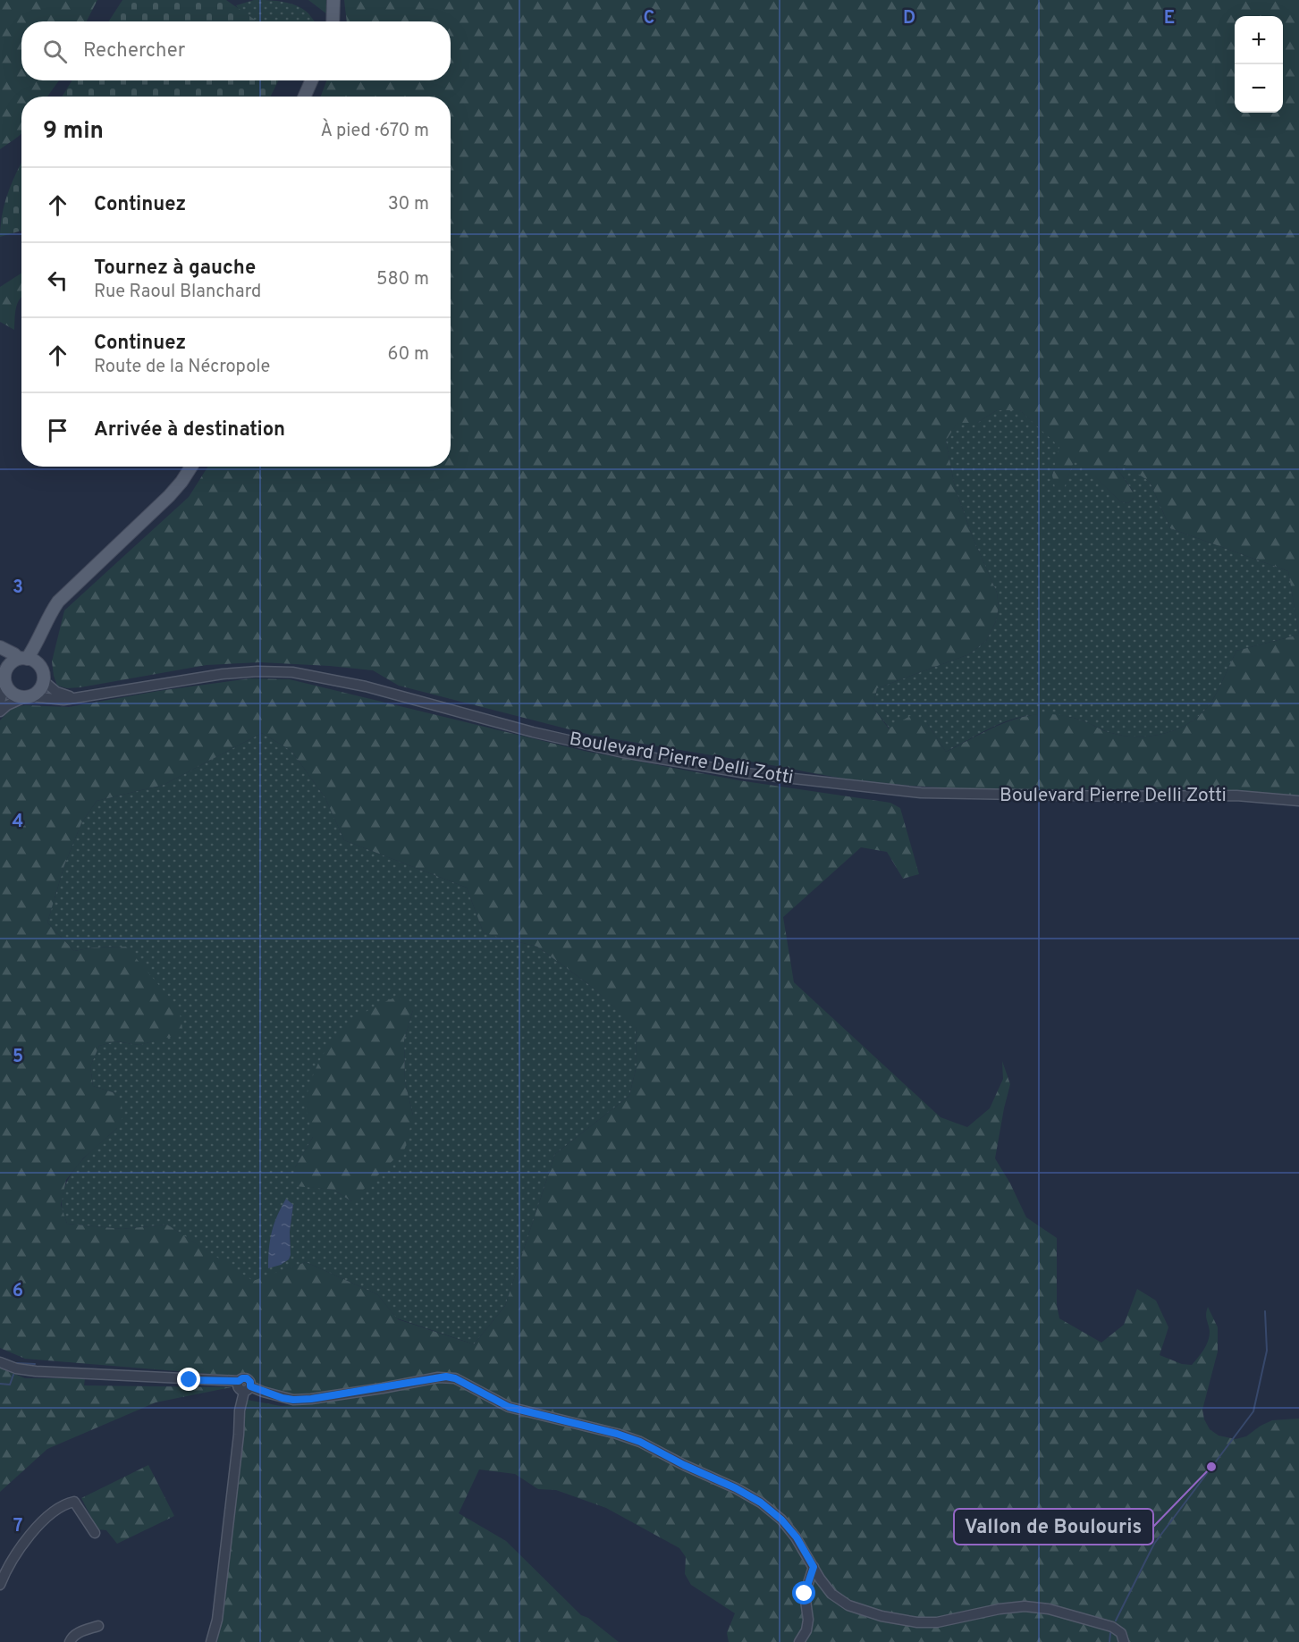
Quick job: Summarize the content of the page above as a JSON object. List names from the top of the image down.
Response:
{
  "streets": {
    "street": ["Boulevard Pierre Delli Zotti"]
  },
  "places": ["Vallon de Boulouris"],
  "page": {
    "map_buttons": ["+", "−"],
    "search": "Rechercher",
    "heading": ["9 min", "À pied · 670 m"],
    "list": [
      ["Continuez", "30 m"],
      ["Tournez à gauche", "Rue Raoul Blanchard", "580 m"],
      ["Continuez", "Route de la Nécropole", "60 m"],
      "Arrivée à destination"
    ]
  },
  "grid": {
    "columns": ["C", "D", "E"],
    "rows": [
      "3",
      "4",
      "5",
      "6",
      "7"
    ]
  }
}
